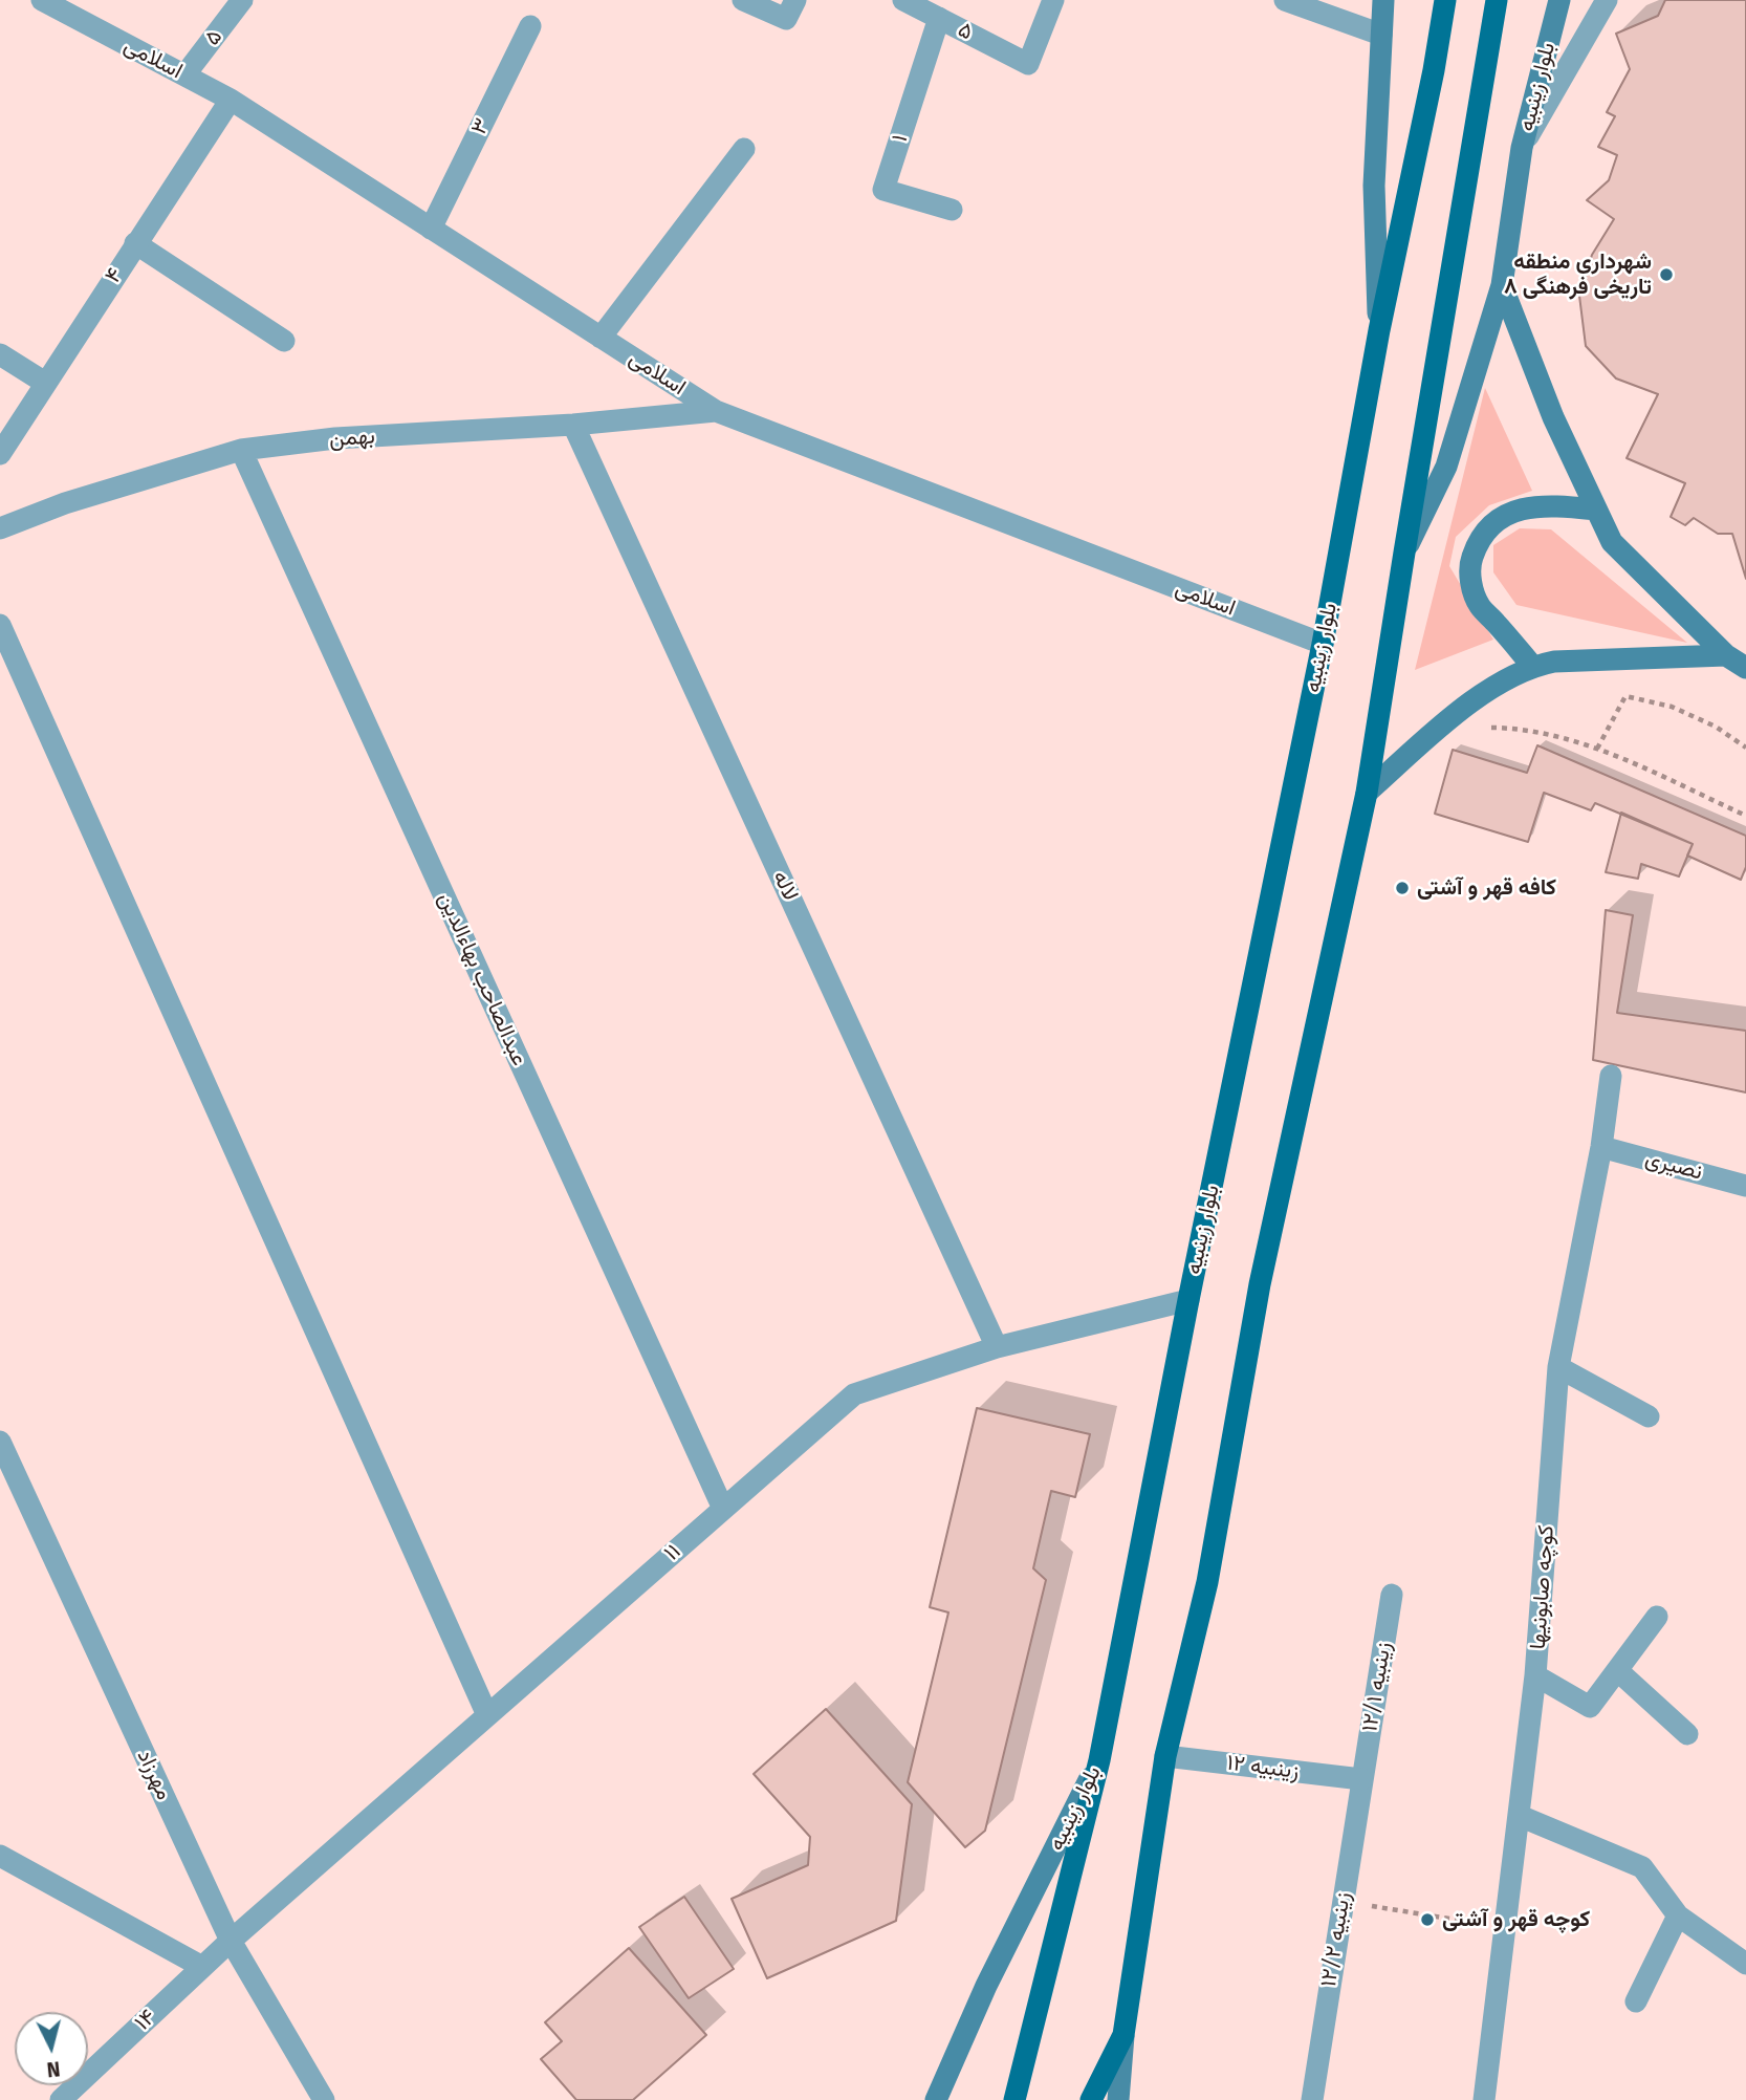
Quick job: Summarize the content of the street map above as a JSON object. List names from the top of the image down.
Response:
{
  "streets": {
    "main road": ["بلوار زینبیه"],
    "street": [
      "۵",
      "اسلامی",
      "۳",
      "۱",
      "۴",
      "بهمن",
      "لاله",
      "عبدالصاحب بهاءالدین",
      "نصیری",
      "۱۱",
      "کوچه صابونیها",
      "زینبیه ۱۲/۱",
      "زینبیه ۱۲",
      "مهرزاد",
      "زینبیه ۱۲/۲",
      "۱۴"
    ]
  },
  "crossings": [
    ["۵", "اسلامی"],
    ["۵", "۱"],
    ["اسلامی", "بلوار زینبیه"],
    ["اسلامی", "۳"],
    ["اسلامی", "۴"],
    ["اسلامی", "بهمن"],
    ["بلوار زینبیه", "۱۱"],
    ["بلوار زینبیه", "زینبیه ۱۲"],
    ["بهمن", "لاله"],
    ["بهمن", "عبدالصاحب بهاءالدین"],
    ["لاله", "۱۱"],
    ["عبدالصاحب بهاءالدین", "۱۱"],
    ["نصیری", "کوچه صابونیها"],
    ["۱۱", "مهرزاد"],
    ["۱۱", "۱۴"],
    ["زینبیه ۱۲/۱", "زینبیه ۱۲"],
    ["زینبیه ۱۲/۱", "زینبیه ۱۲/۲"],
    ["زینبیه ۱۲", "زینبیه ۱۲/۲"],
    ["مهرزاد", "۱۴"]
  ],
  "places": ["شهرداری منطقه تاریخی فرهنگی ۸", "کافه قهر و آشتی", "کوچه قهر و آشتی"],
  "north": "bottom"
}
